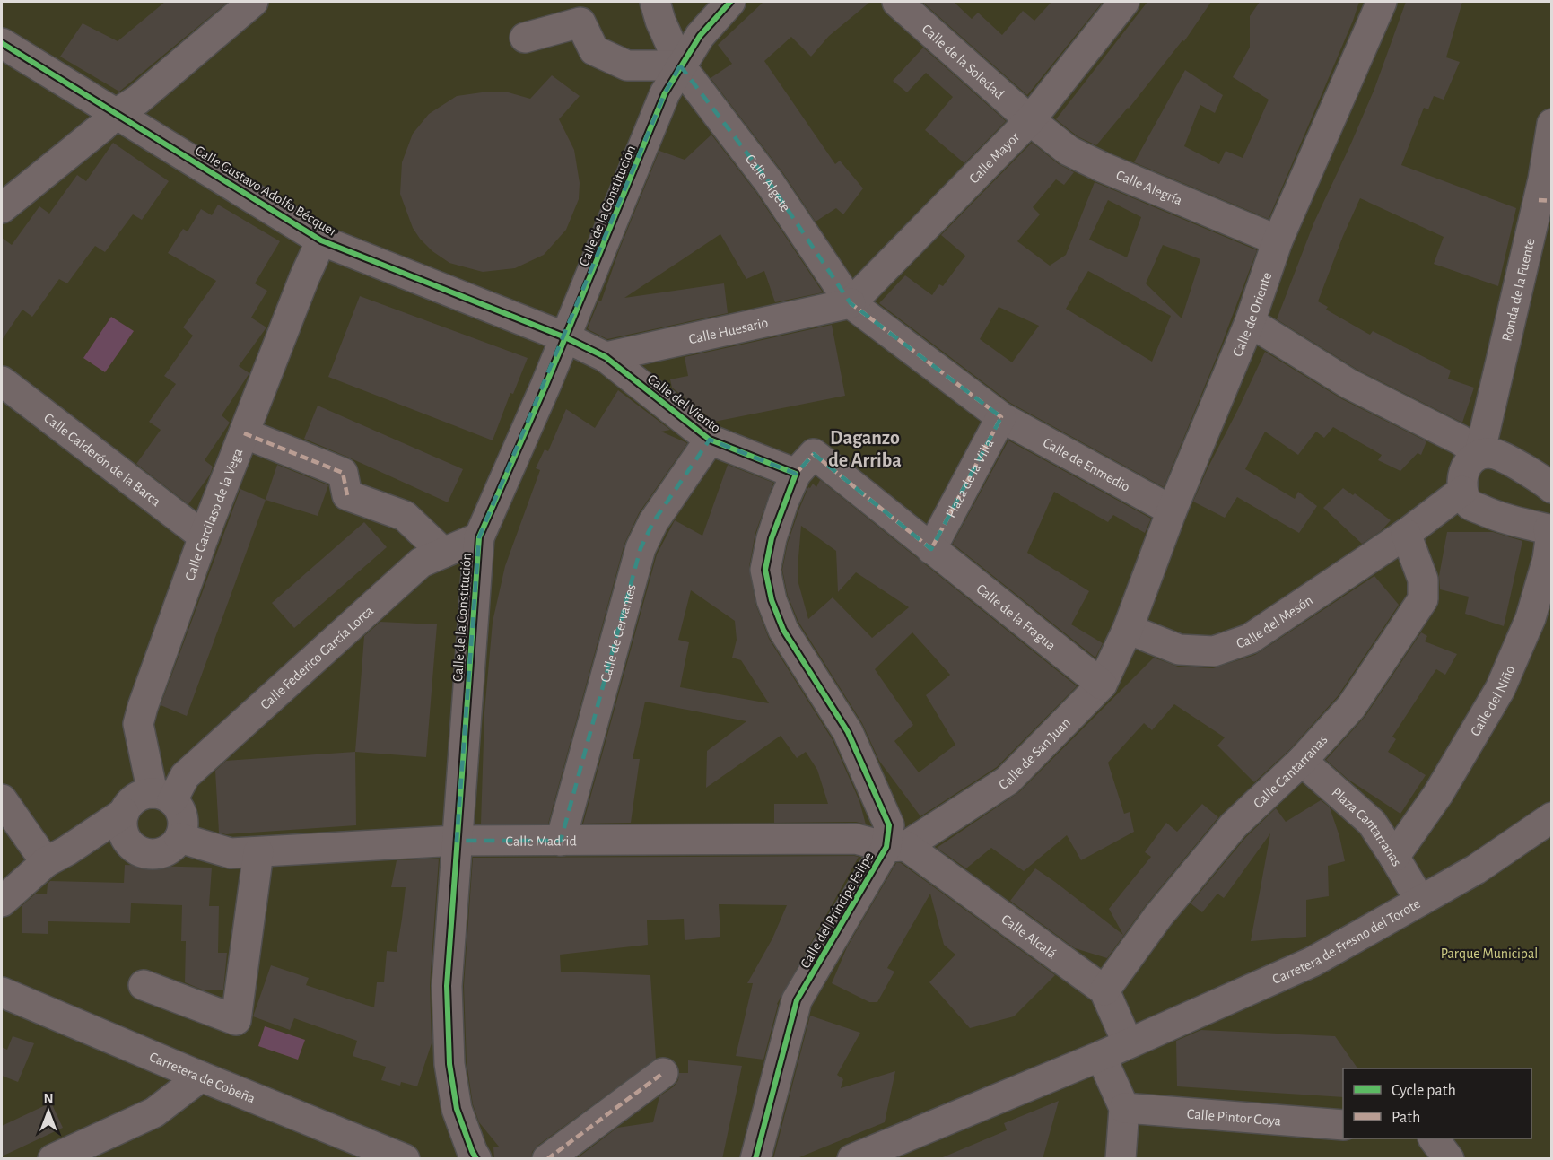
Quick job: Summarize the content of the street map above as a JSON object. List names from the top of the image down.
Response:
{
  "streets": {
    "street": [
      "Calle de la Soledad",
      "Calle Mayor",
      "Calle Algete",
      "Calle Alegría",
      "Calle Gustavo Adolfo Bécquer",
      "Calle de la Constitución",
      "Ronda de la Fuente",
      "Calle de Oriente",
      "Calle Huesario",
      "Calle del Viento",
      "Calle Calderón de la Barca",
      "Calle de Enmedio",
      "Plaza de la Villa",
      "Calle Garcilaso de la Vega",
      "Calle de la Fragua",
      "Calle del Mesón",
      "Calle de Cervantes",
      "Calle Federico García Lorca",
      "Calle del Niño",
      "Calle de San Juan",
      "Calle Cantarranas",
      "Plaza Cantarranas",
      "Calle Madrid",
      "Calle del Príncipe Felipe",
      "Calle Alcalá",
      "Carretera de Fresno del Torote",
      "Carretera de Cobeña",
      "Calle Pintor Goya"
    ]
  },
  "crossings": [
    ["Calle de la Soledad", "Calle Mayor"],
    ["Calle de la Soledad", "Calle Alegría"],
    ["Calle Mayor", "Calle Algete"],
    ["Calle Mayor", "Calle Alegría"],
    ["Calle Mayor", "Calle Huesario"],
    ["Calle Algete", "Calle de la Constitución"],
    ["Calle Algete", "Calle Huesario"],
    ["Calle Alegría", "Calle de Oriente"],
    ["Calle Gustavo Adolfo Bécquer", "Calle de la Constitución"],
    ["Calle Gustavo Adolfo Bécquer", "Calle del Viento"],
    ["Calle Gustavo Adolfo Bécquer", "Calle Garcilaso de la Vega"],
    ["Calle de la Constitución", "Calle del Viento"],
    ["Calle de la Constitución", "Calle Federico García Lorca"],
    ["Calle de la Constitución", "Calle Madrid"],
    ["Calle de Oriente", "Calle de Enmedio"],
    ["Calle de Oriente", "Calle del Mesón"],
    ["Calle de Oriente", "Calle de San Juan"],
    ["Calle Huesario", "Calle del Viento"],
    ["Calle del Viento", "Calle de Cervantes"],
    ["Calle del Viento", "Calle del Príncipe Felipe"],
    ["Calle Calderón de la Barca", "Calle Garcilaso de la Vega"],
    ["Calle de Enmedio", "Plaza de la Villa"],
    ["Plaza de la Villa", "Calle de la Fragua"],
    ["Calle Garcilaso de la Vega", "Calle Federico García Lorca"],
    ["Calle Garcilaso de la Vega", "Calle Madrid"],
    ["Calle de la Fragua", "Calle de San Juan"],
    ["Calle del Mesón", "Calle de San Juan"],
    ["Calle del Mesón", "Calle Cantarranas"],
    ["Calle de Cervantes", "Calle Madrid"],
    ["Calle Federico García Lorca", "Calle Madrid"],
    ["Calle del Niño", "Plaza Cantarranas"],
    ["Calle de San Juan", "Calle Madrid"],
    ["Calle de San Juan", "Calle del Príncipe Felipe"],
    ["Calle de San Juan", "Calle Alcalá"],
    ["Calle Cantarranas", "Plaza Cantarranas"],
    ["Calle Cantarranas", "Calle Alcalá"],
    ["Plaza Cantarranas", "Carretera de Fresno del Torote"],
    ["Calle Madrid", "Calle del Príncipe Felipe"],
    ["Calle Madrid", "Calle Alcalá"],
    ["Calle del Príncipe Felipe", "Calle Alcalá"]
  ],
  "districts": ["Daganzo de Arriba"],
  "parks": ["Parque Municipal"],
  "legend": ["Cycle path", "Path"],
  "north": "top"
}
